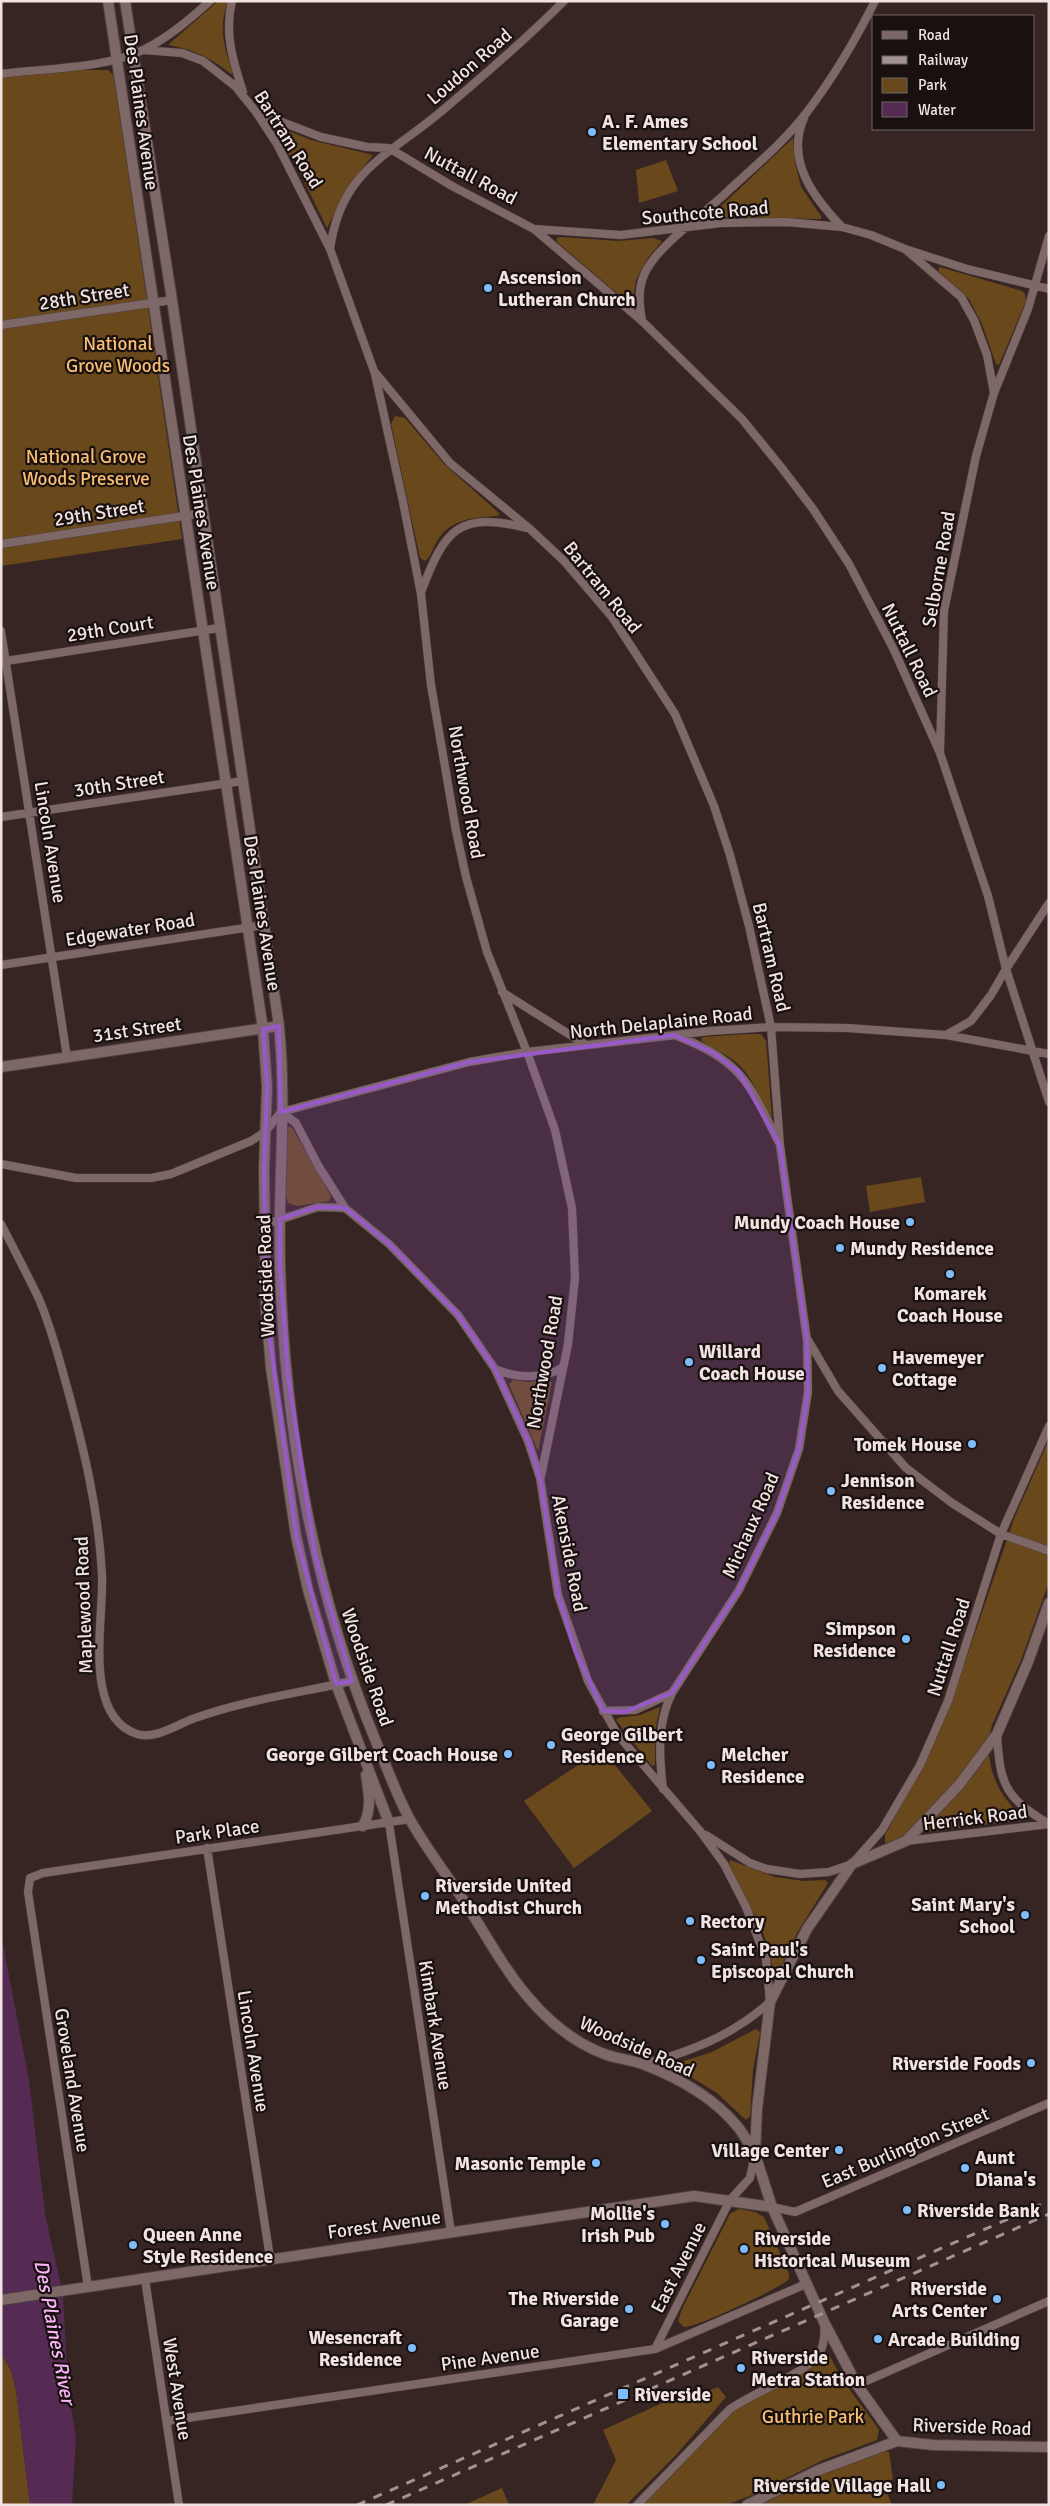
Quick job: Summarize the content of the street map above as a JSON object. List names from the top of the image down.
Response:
{
  "streets": {
    "street": [
      "Loudon Road",
      "Des Plaines Avenue",
      "Bartram Road",
      "Nuttall Road",
      "Southcote Road",
      "28th Street",
      "29th Street",
      "Selborne Road",
      "29th Court",
      "30th Street",
      "Northwood Road",
      "Lincoln Avenue",
      "Edgewater Road",
      "North Delaplaine Road",
      "31st Street",
      "Woodside Road",
      "Michaux Road",
      "Akenside Road",
      "Maplewood Road",
      "Herrick Road",
      "Park Place",
      "Kimbark Avenue",
      "Groveland Avenue",
      "East Burlington Street",
      "Forest Avenue",
      "East Avenue",
      "Pine Avenue",
      "West Avenue",
      "Riverside Road"
    ]
  },
  "crossings": [
    ["Loudon Road", "Bartram Road"],
    ["Loudon Road", "Nuttall Road"],
    ["Des Plaines Avenue", "28th Street"],
    ["Des Plaines Avenue", "29th Street"],
    ["Des Plaines Avenue", "29th Court"],
    ["Des Plaines Avenue", "30th Street"],
    ["Des Plaines Avenue", "Edgewater Road"],
    ["Des Plaines Avenue", "31st Street"],
    ["Des Plaines Avenue", "Woodside Road"],
    ["Bartram Road", "Nuttall Road"],
    ["Bartram Road", "Northwood Road"],
    ["Bartram Road", "North Delaplaine Road"],
    ["Bartram Road", "Michaux Road"],
    ["Nuttall Road", "Southcote Road"],
    ["Nuttall Road", "Selborne Road"],
    ["Nuttall Road", "North Delaplaine Road"],
    ["Nuttall Road", "Akenside Road"],
    ["Southcote Road", "Selborne Road"],
    ["29th Court", "Lincoln Avenue"],
    ["30th Street", "Lincoln Avenue"],
    ["Northwood Road", "North Delaplaine Road"],
    ["Northwood Road", "Akenside Road"],
    ["Lincoln Avenue", "Edgewater Road"],
    ["Lincoln Avenue", "31st Street"],
    ["Lincoln Avenue", "Park Place"],
    ["Lincoln Avenue", "Forest Avenue"],
    ["North Delaplaine Road", "Woodside Road"],
    ["North Delaplaine Road", "Michaux Road"],
    ["North Delaplaine Road", "Akenside Road"],
    ["31st Street", "Woodside Road"],
    ["Woodside Road", "Akenside Road"],
    ["Woodside Road", "Maplewood Road"],
    ["Woodside Road", "Park Place"],
    ["Woodside Road", "Kimbark Avenue"],
    ["Woodside Road", "East Avenue"],
    ["Woodside Road", "Riverside Road"],
    ["Michaux Road", "Akenside Road"],
    ["Park Place", "Kimbark Avenue"],
    ["Park Place", "Groveland Avenue"],
    ["Kimbark Avenue", "Forest Avenue"],
    ["Groveland Avenue", "Forest Avenue"],
    ["East Burlington Street", "Forest Avenue"],
    ["East Burlington Street", "Riverside Road"],
    ["Forest Avenue", "East Avenue"],
    ["Forest Avenue", "West Avenue"],
    ["Forest Avenue", "Riverside Road"],
    ["East Avenue", "Pine Avenue"],
    ["East Avenue", "Riverside Road"],
    ["Pine Avenue", "West Avenue"],
    ["Pine Avenue", "Riverside Road"]
  ],
  "water": ["Des Plaines River"],
  "parks": ["National Grove Woods", "National Grove Woods Preserve", "Guthrie Park"],
  "places": {
    "other": [
      "A. F. Ames Elementary School",
      "Ascension Lutheran Church",
      "Mundy Coach House",
      "Mundy Residence",
      "Komarek Coach House",
      "Willard Coach House",
      "Havemeyer Cottage",
      "Tomek House",
      "Jennison Residence",
      "Simpson Residence",
      "George Gilbert Residence",
      "George Gilbert Coach House",
      "Melcher Residence",
      "Riverside United Methodist Church",
      "Saint Mary's School",
      "Rectory",
      "Saint Paul's Episcopal Church",
      "Riverside Foods",
      "Village Center",
      "Masonic Temple",
      "Aunt Diana's",
      "Riverside Bank",
      "Mollie's Irish Pub",
      "Queen Anne Style Residence",
      "Riverside Historical Museum",
      "Riverside Arts Center",
      "The Riverside Garage",
      "Arcade Building",
      "Wesencraft Residence",
      "Riverside Metra Station",
      "Riverside Village Hall"
    ],
    "transit": ["Riverside"]
  },
  "legend": [
    "Road",
    "Railway",
    "Park",
    "Water"
  ]
}
